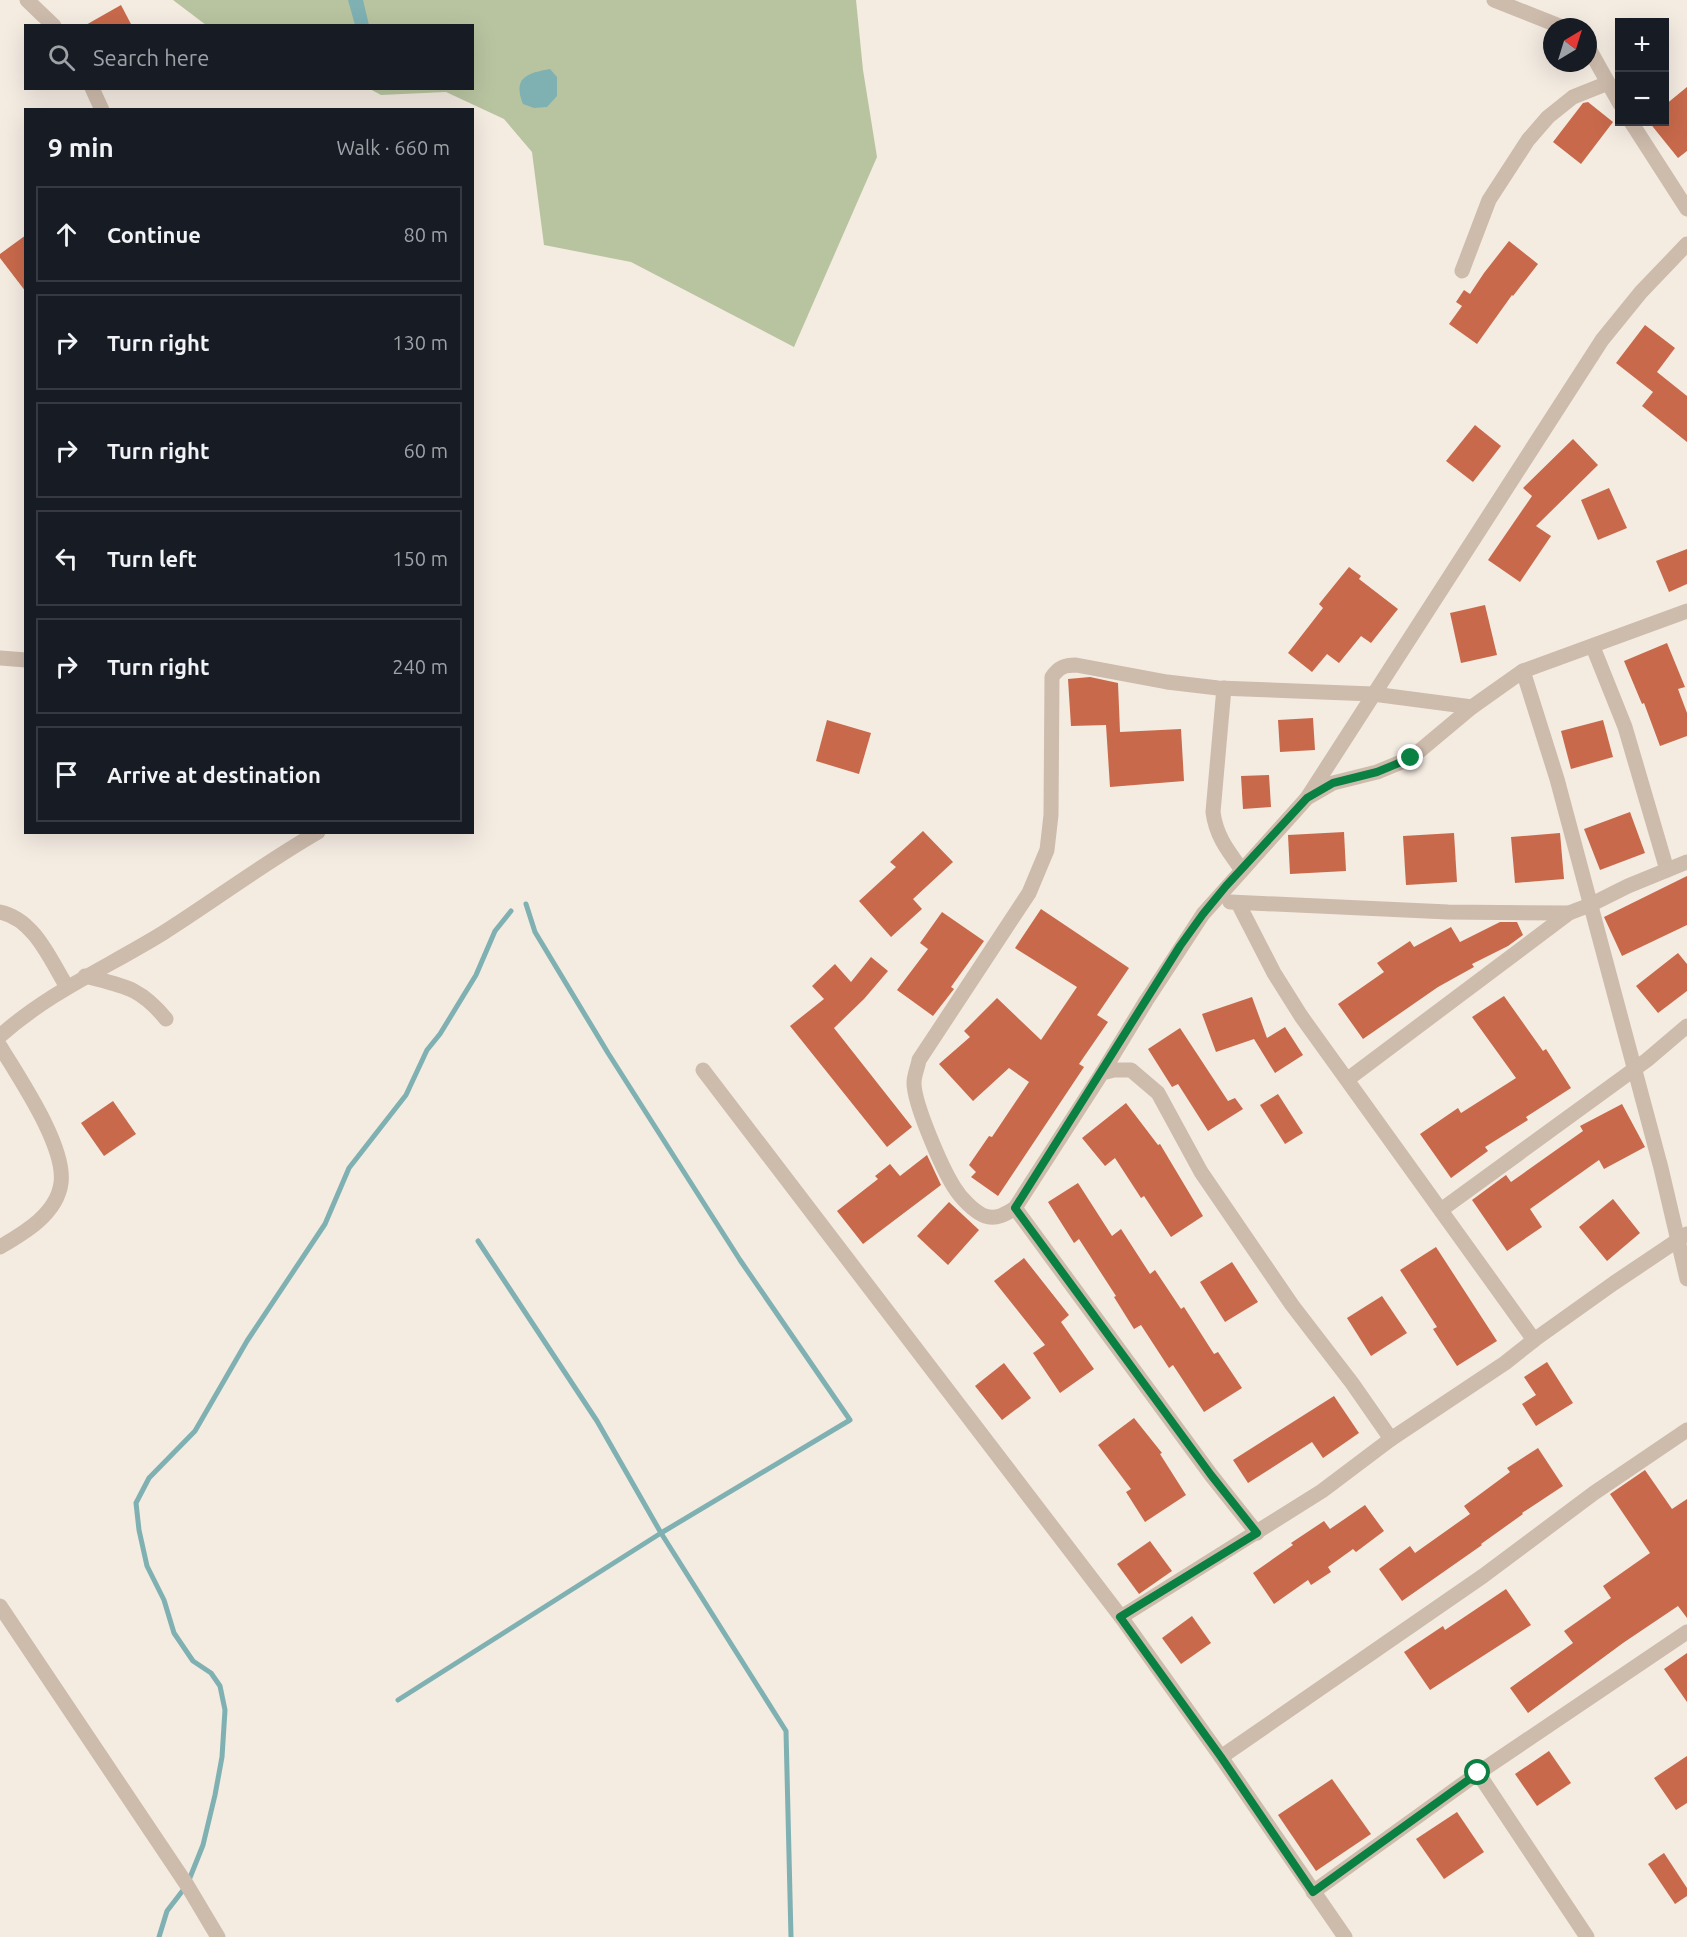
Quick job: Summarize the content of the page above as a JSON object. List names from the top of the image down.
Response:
{
  "north": "top right",
  "page": {
    "map_buttons": ["+", "−"],
    "search": "Search here",
    "heading": ["9 min", "Walk · 660 m"],
    "list": [
      ["Continue", "80 m"],
      ["Turn right", "130 m"],
      ["Turn right", "60 m"],
      ["Turn left", "150 m"],
      ["Turn right", "240 m"],
      "Arrive at destination"
    ]
  }
}
